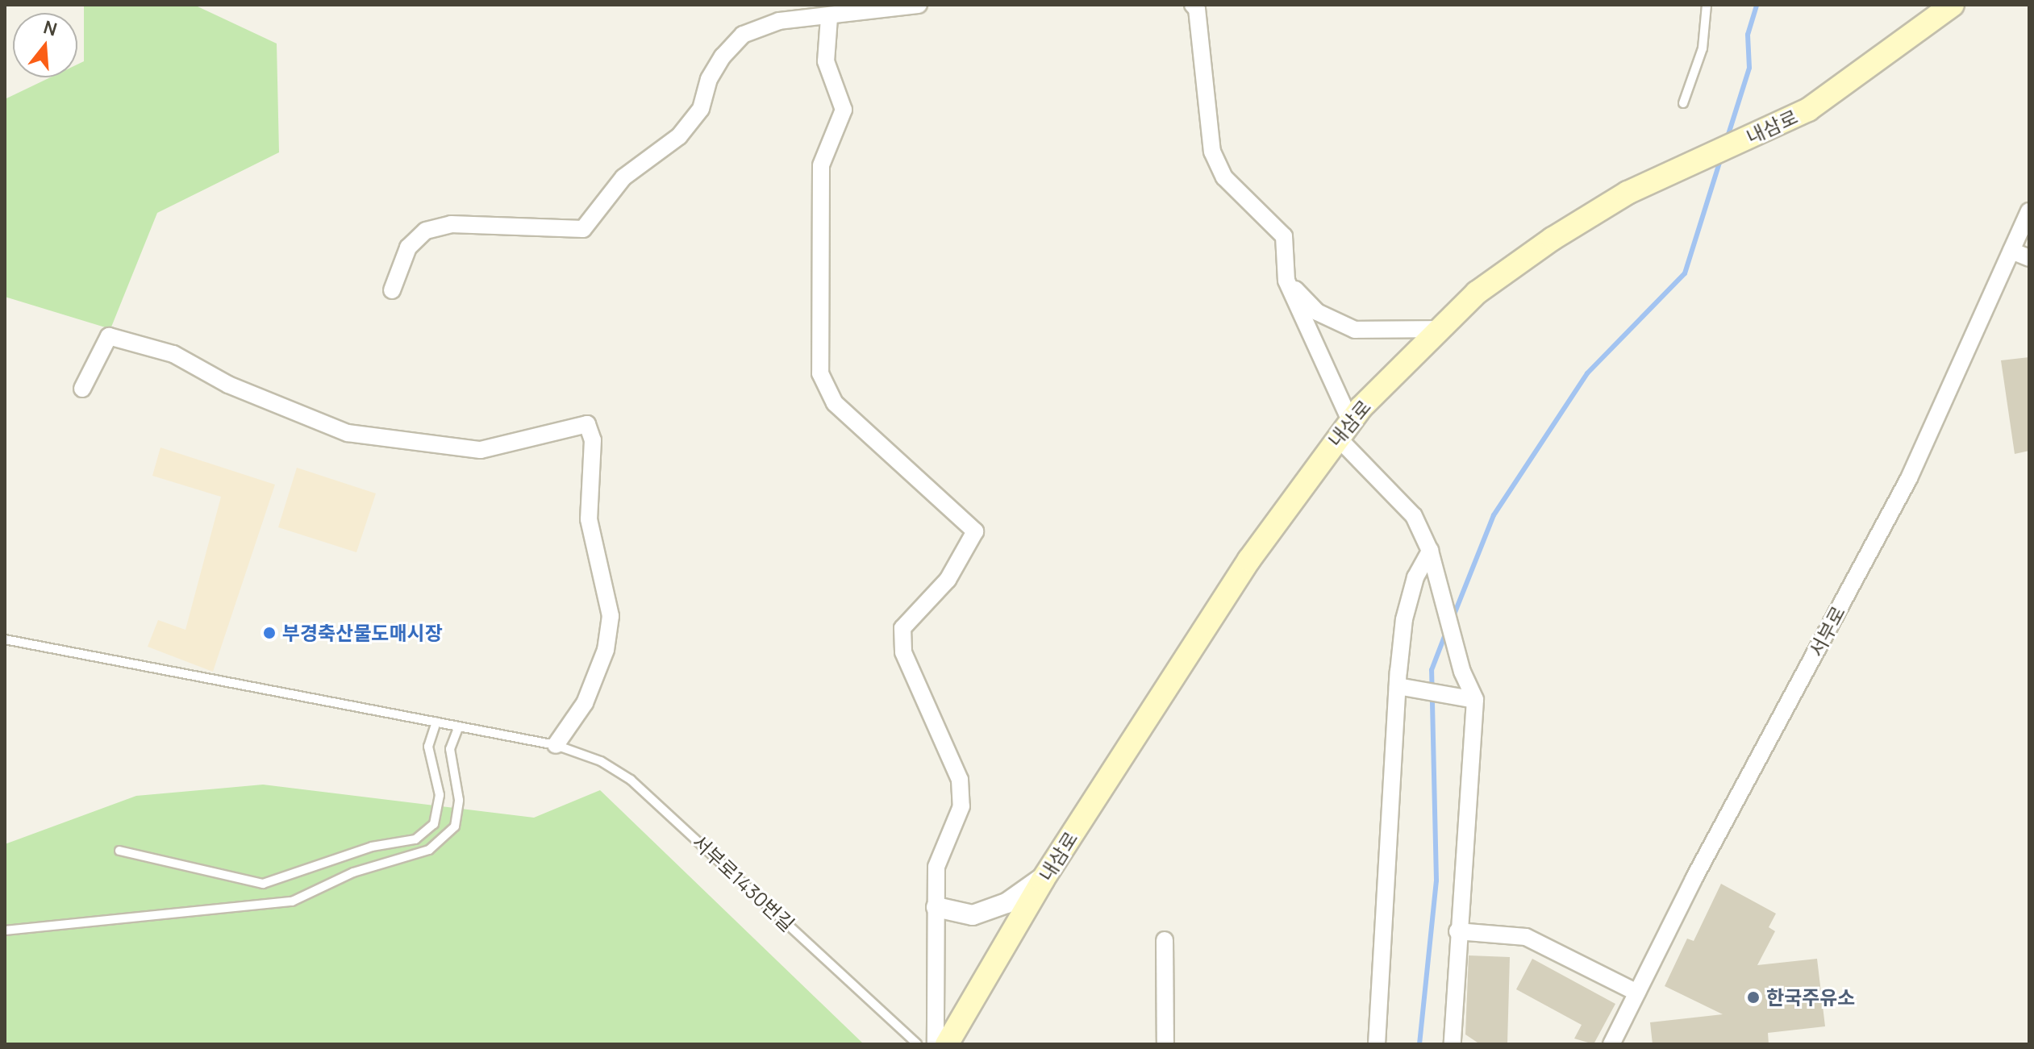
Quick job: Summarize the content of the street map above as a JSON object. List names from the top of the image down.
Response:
{
  "streets": {
    "main road": ["내삼로"],
    "street": ["서부로"],
    "lane": ["서부로1430번길"]
  },
  "places": ["부경축산물도매시장", "한국주유소"],
  "north": "top"
}
